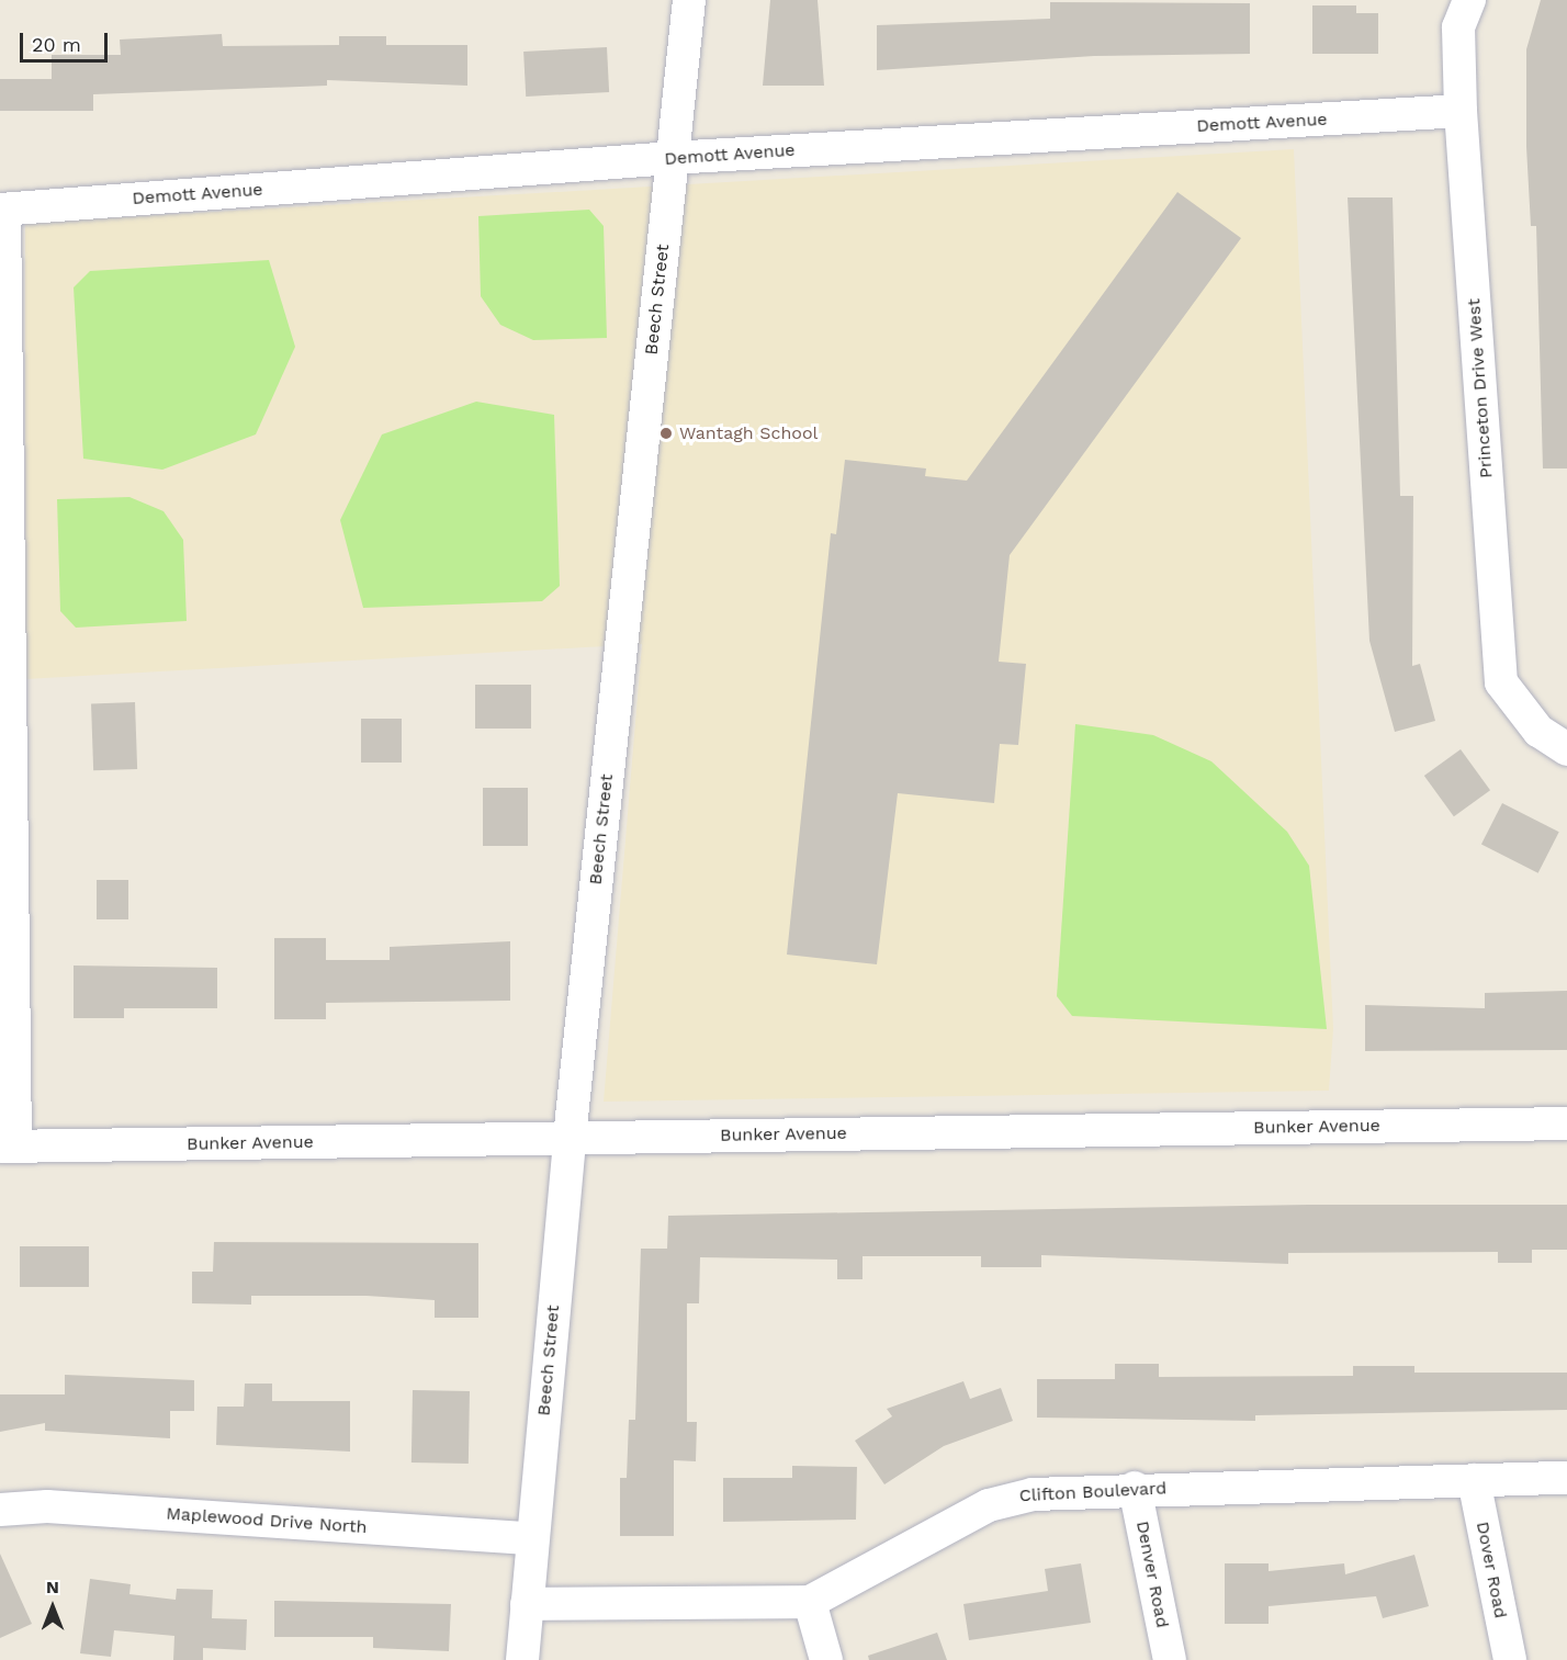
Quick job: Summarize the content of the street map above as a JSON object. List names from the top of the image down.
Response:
{
  "streets": {
    "street": [
      "Demott Avenue",
      "Beech Street",
      "Princeton Drive West",
      "Bunker Avenue",
      "Clifton Boulevard",
      "Maplewood Drive North",
      "Dover Road",
      "Denver Road"
    ]
  },
  "crossings": [
    ["Demott Avenue", "Beech Street"],
    ["Demott Avenue", "Princeton Drive West"],
    ["Beech Street", "Bunker Avenue"],
    ["Beech Street", "Clifton Boulevard"],
    ["Beech Street", "Maplewood Drive North"],
    ["Clifton Boulevard", "Dover Road"],
    ["Clifton Boulevard", "Denver Road"]
  ],
  "places": ["Wantagh School"],
  "scale_bar": "20 m",
  "north": "top"
}
